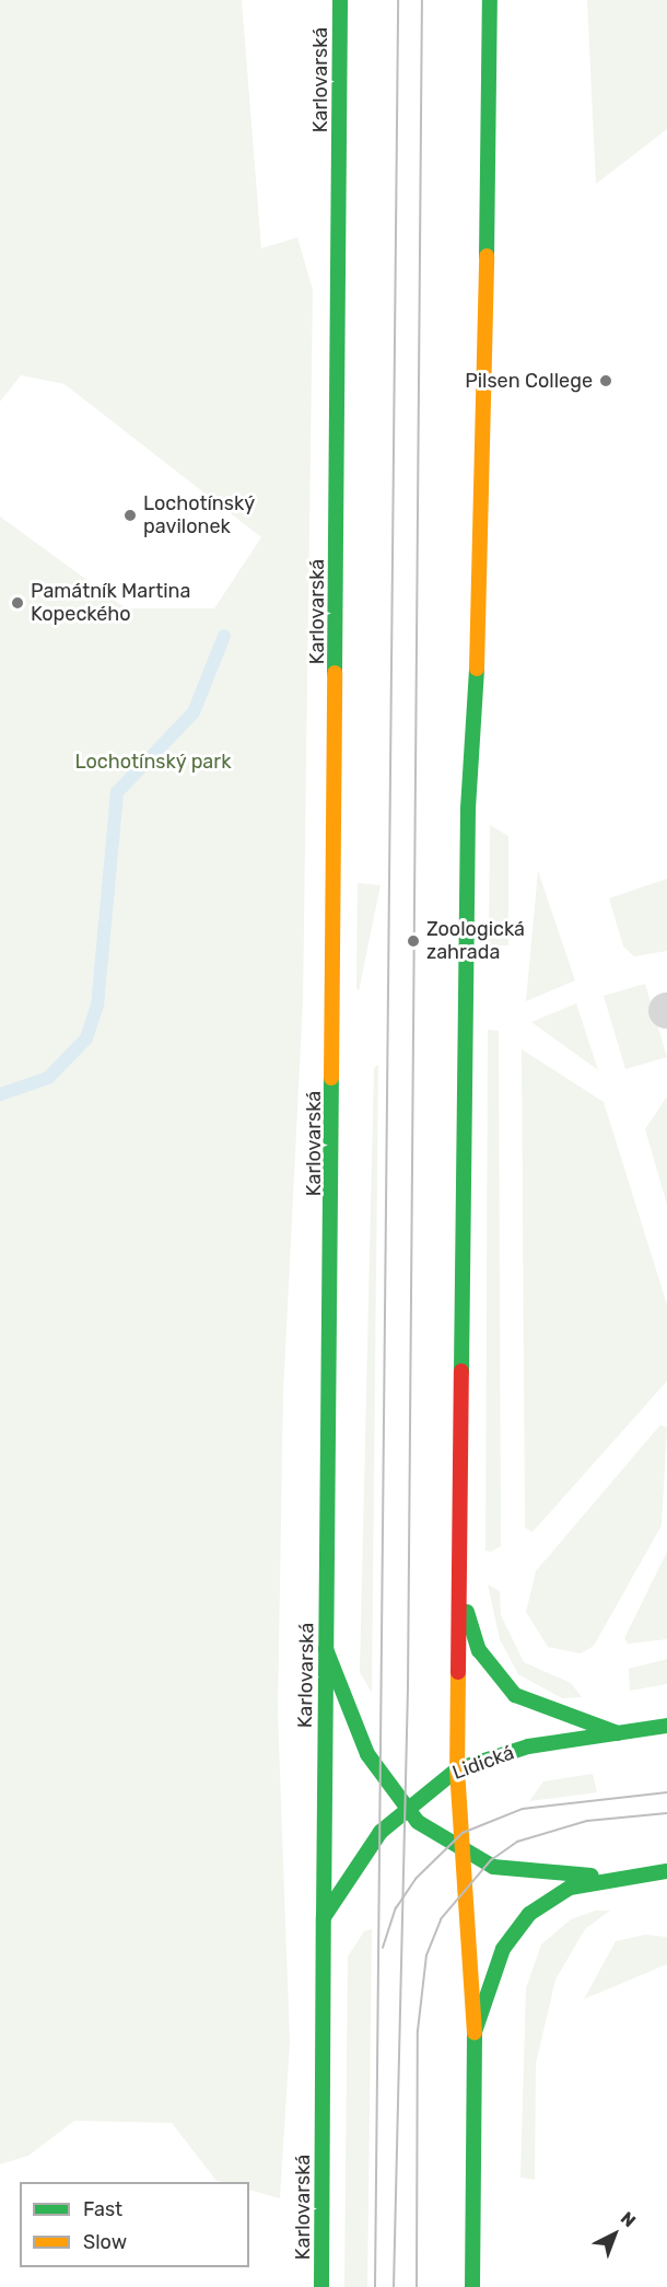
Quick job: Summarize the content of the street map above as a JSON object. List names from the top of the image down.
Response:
{
  "streets": {
    "main road": ["Karlovarská", "Lidická"]
  },
  "crossings": [
    ["Karlovarská", "Lidická"]
  ],
  "parks": ["Lochotínský park"],
  "places": [
    "Pilsen College",
    "Lochotínský pavilonek",
    "Památník Martina Kopeckého",
    "Zoologická zahrada"
  ],
  "legend": ["Fast", "Slow"],
  "north": "top right"
}
